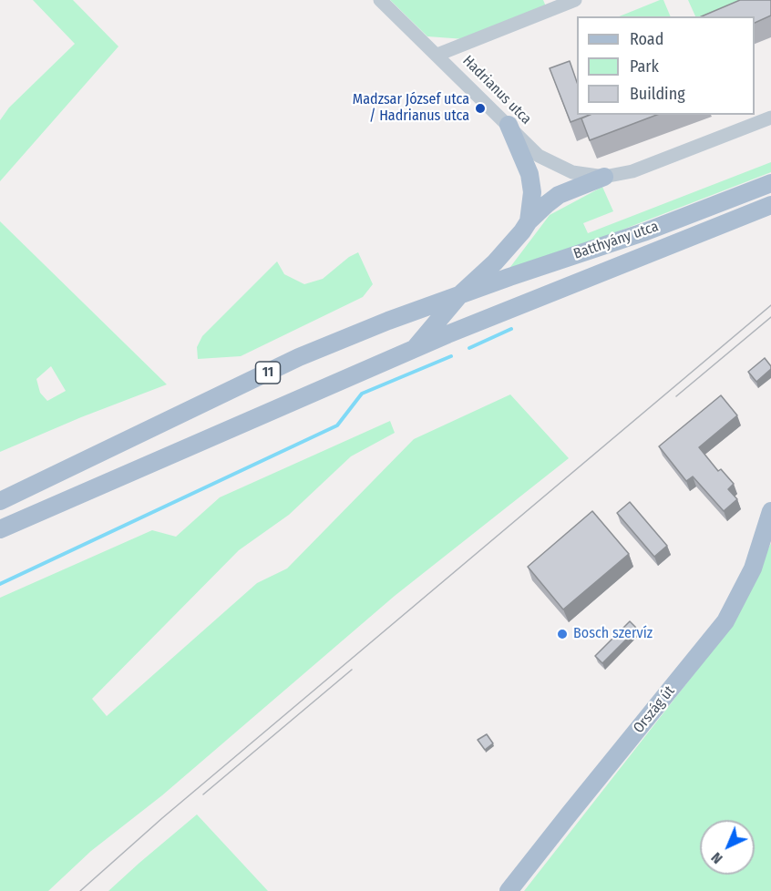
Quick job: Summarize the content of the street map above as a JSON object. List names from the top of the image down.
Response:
{
  "streets": {
    "main road": ["Batthyány utca", "11", "Ország út"],
    "street": ["Hadrianus utca"]
  },
  "crossings": [
    ["Batthyány utca", "11"]
  ],
  "places": ["Madzsar József utca / Hadrianus utca", "Bosch szervíz"],
  "legend": ["Road", "Park", "Building"],
  "north": "bottom left"
}
